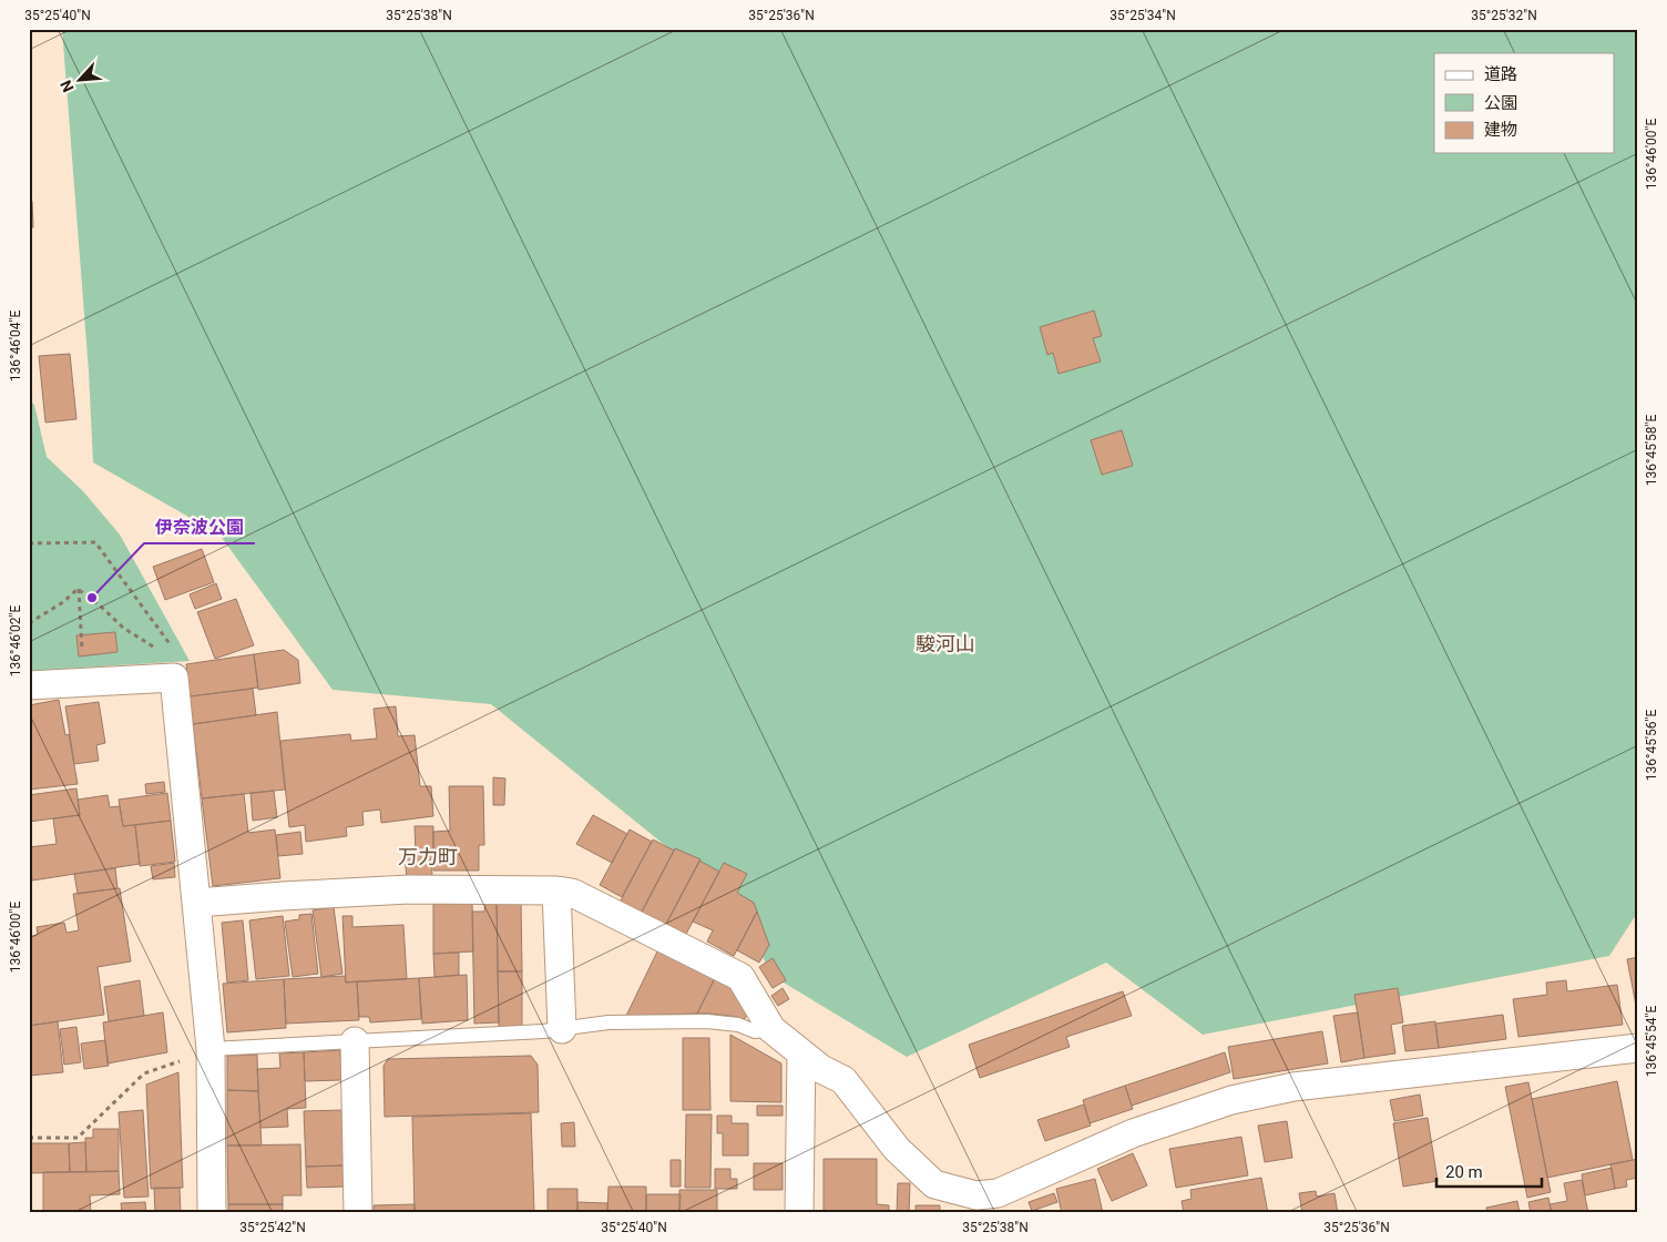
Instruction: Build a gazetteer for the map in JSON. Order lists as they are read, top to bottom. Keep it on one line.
{"districts":["駿河山","万力町"],"places":["伊奈波公園"],"legend":["道路","公園","建物"],"scale_bar":"20 m","north":"bottom left","coordinates":["35°25'40\"N","35°25'38\"N","35°25'36\"N","35°25'34\"N","35°25'32\"N","136°46'00\"E","136°46'04\"E","136°45'58\"E","136°46'02\"E","136°45'56\"E","136°45'54\"E","35°25'42\"N"]}
